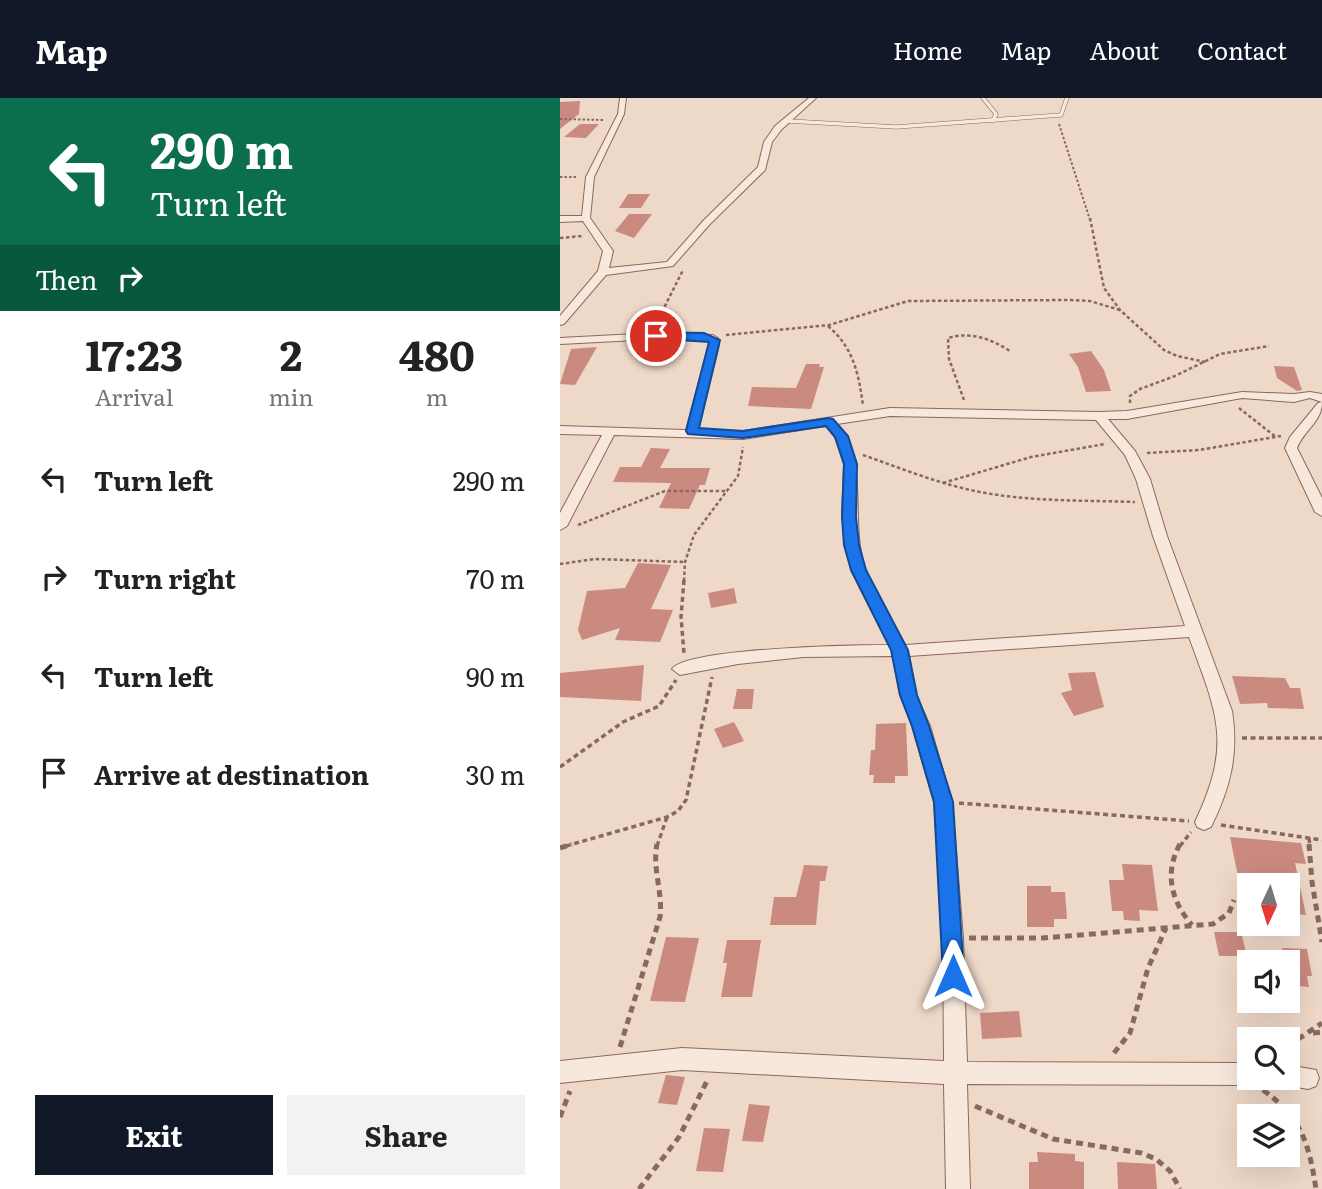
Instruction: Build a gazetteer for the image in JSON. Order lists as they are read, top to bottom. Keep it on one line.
{"north":"bottom","page":{"header":"Map","nav":["Home","Map","About","Contact"],"turn":["290 m","Turn left"],"then":"Then","eta":["17:23","Arrival","2","min","480","m"],"list":[{"name":"Turn left","value":"290 m"},{"name":"Turn right","value":"70 m"},{"name":"Turn left","value":"90 m"},{"name":"Arrive at destination","value":"30 m"}],"buttons":["Exit","Share"]}}
